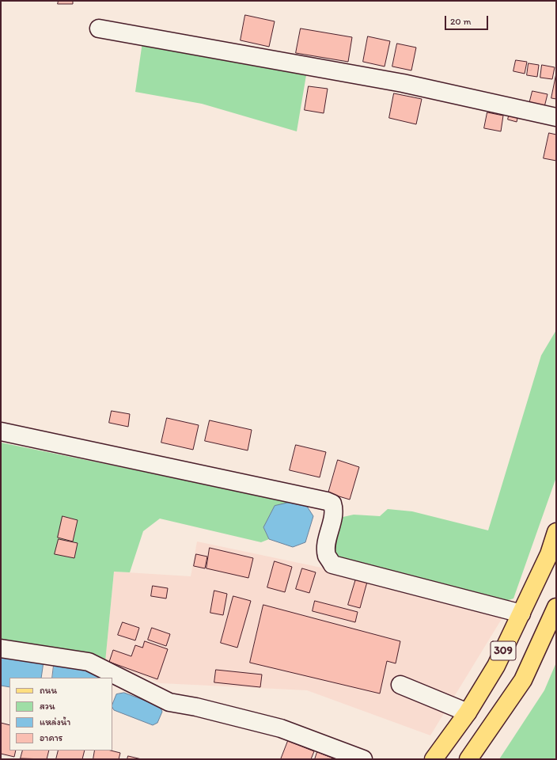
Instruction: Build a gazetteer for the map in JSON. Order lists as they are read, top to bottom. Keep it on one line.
{"streets":{"main road":["309"]},"legend":["ถนน","สวน","แหล่งน้ำ","อาคาร"],"scale_bar":"20 m"}
